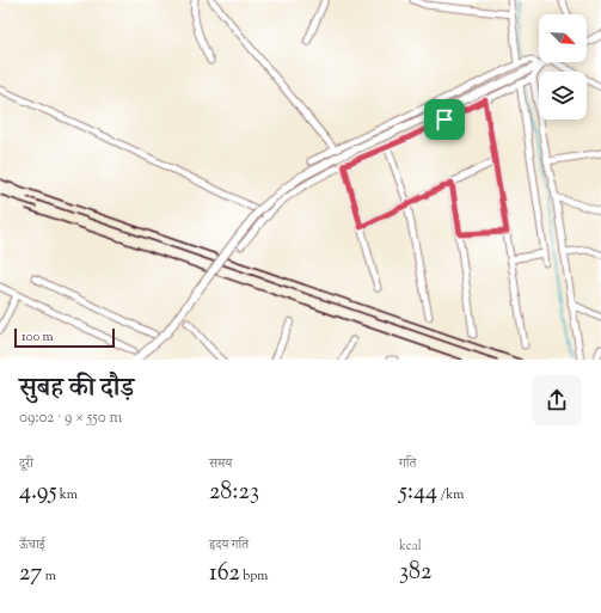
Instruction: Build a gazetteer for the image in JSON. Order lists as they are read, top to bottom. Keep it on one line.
{"scale_bar":"100 m","north":"bottom right","page":{"scale":"100 m","heading":["सुबह की दौड़","09:02 · 9 × 550 m"],"stats":[["दूरी","4.95 km"],["समय","28:23"],["गति","5:44 /km"],["ऊँचाई","27 m"],["हृदय गति","162 bpm"],["kcal","382"]]}}
